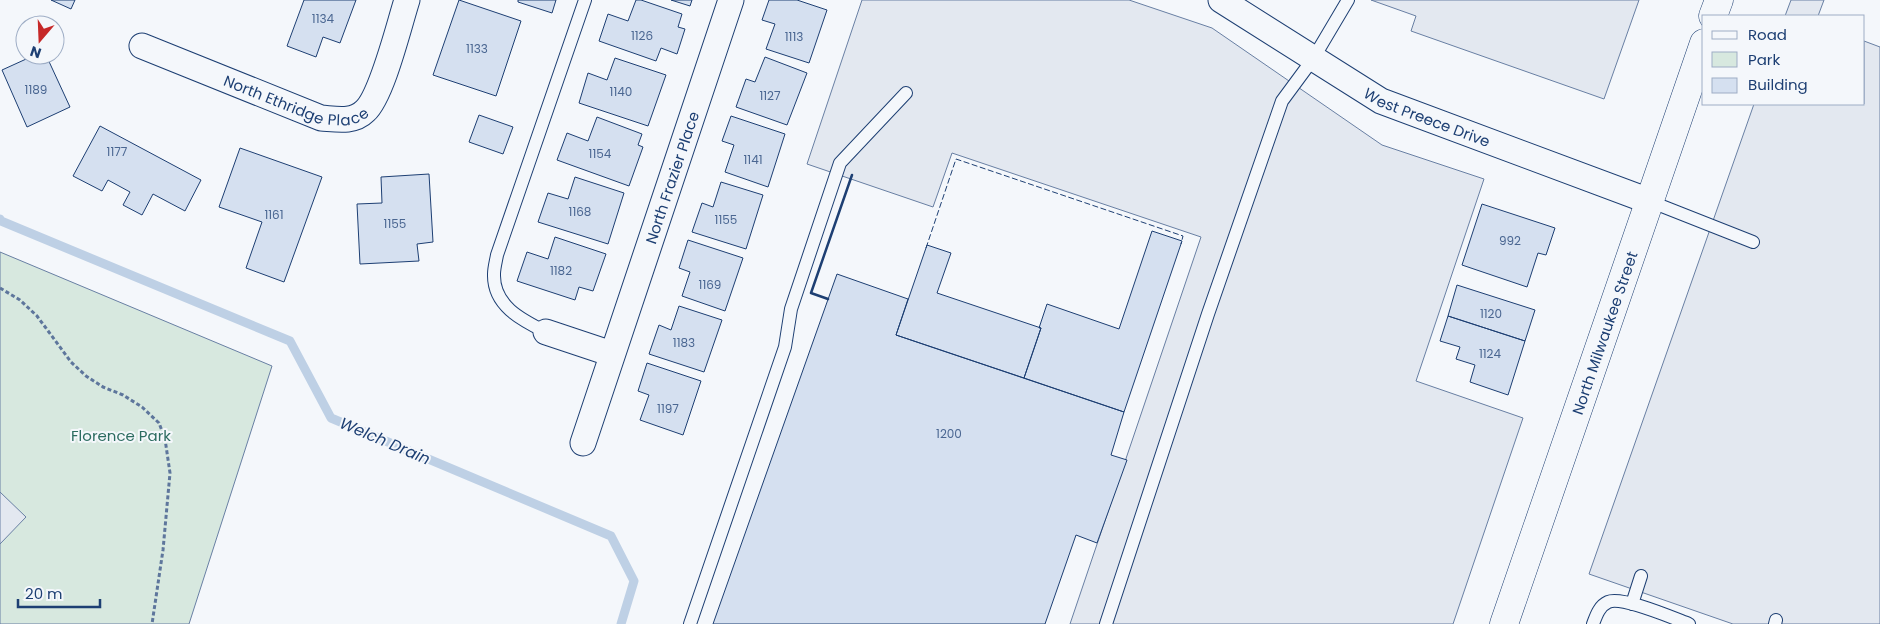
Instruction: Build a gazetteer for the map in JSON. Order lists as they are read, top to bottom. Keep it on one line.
{"streets":{"main road":["North Milwaukee Street"],"street":["North Ethridge Place","West Preece Drive","North Frazier Place"]},"crossings":[["West Preece Drive","North Milwaukee Street"]],"water":["Welch Drain"],"parks":["Florence Park"],"house_numbers":["1134","1126","1113","1133","1189","1140","1127","1177","1154","1141","1168","1161","1155","1155","992","1182","1169","1120","1183","1124","1197","1200"],"legend":["Road","Park","Building"],"scale_bar":"20 m","north":"bottom"}
